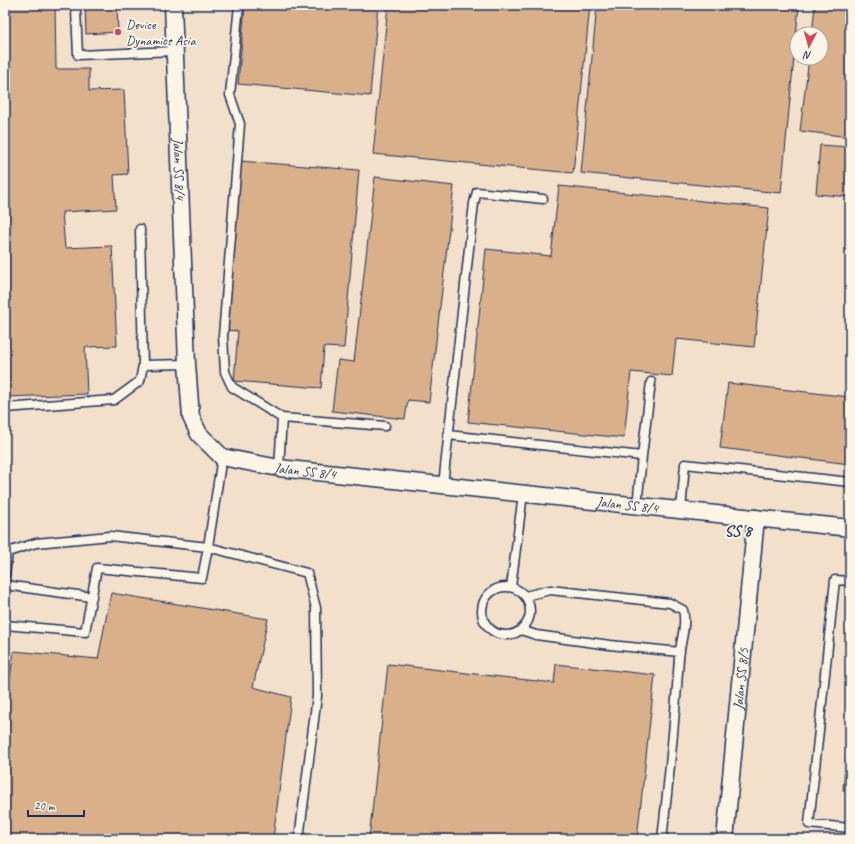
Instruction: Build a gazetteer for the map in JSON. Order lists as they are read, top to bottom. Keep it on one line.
{"streets":{"street":["Jalan SS 8/4","Jalan SS 8/5"]},"crossings":[["Jalan SS 8/4","Jalan SS 8/5"]],"districts":["SS 8"],"places":["Device Dynamics Asia"],"scale_bar":"20 m","north":"bottom"}
